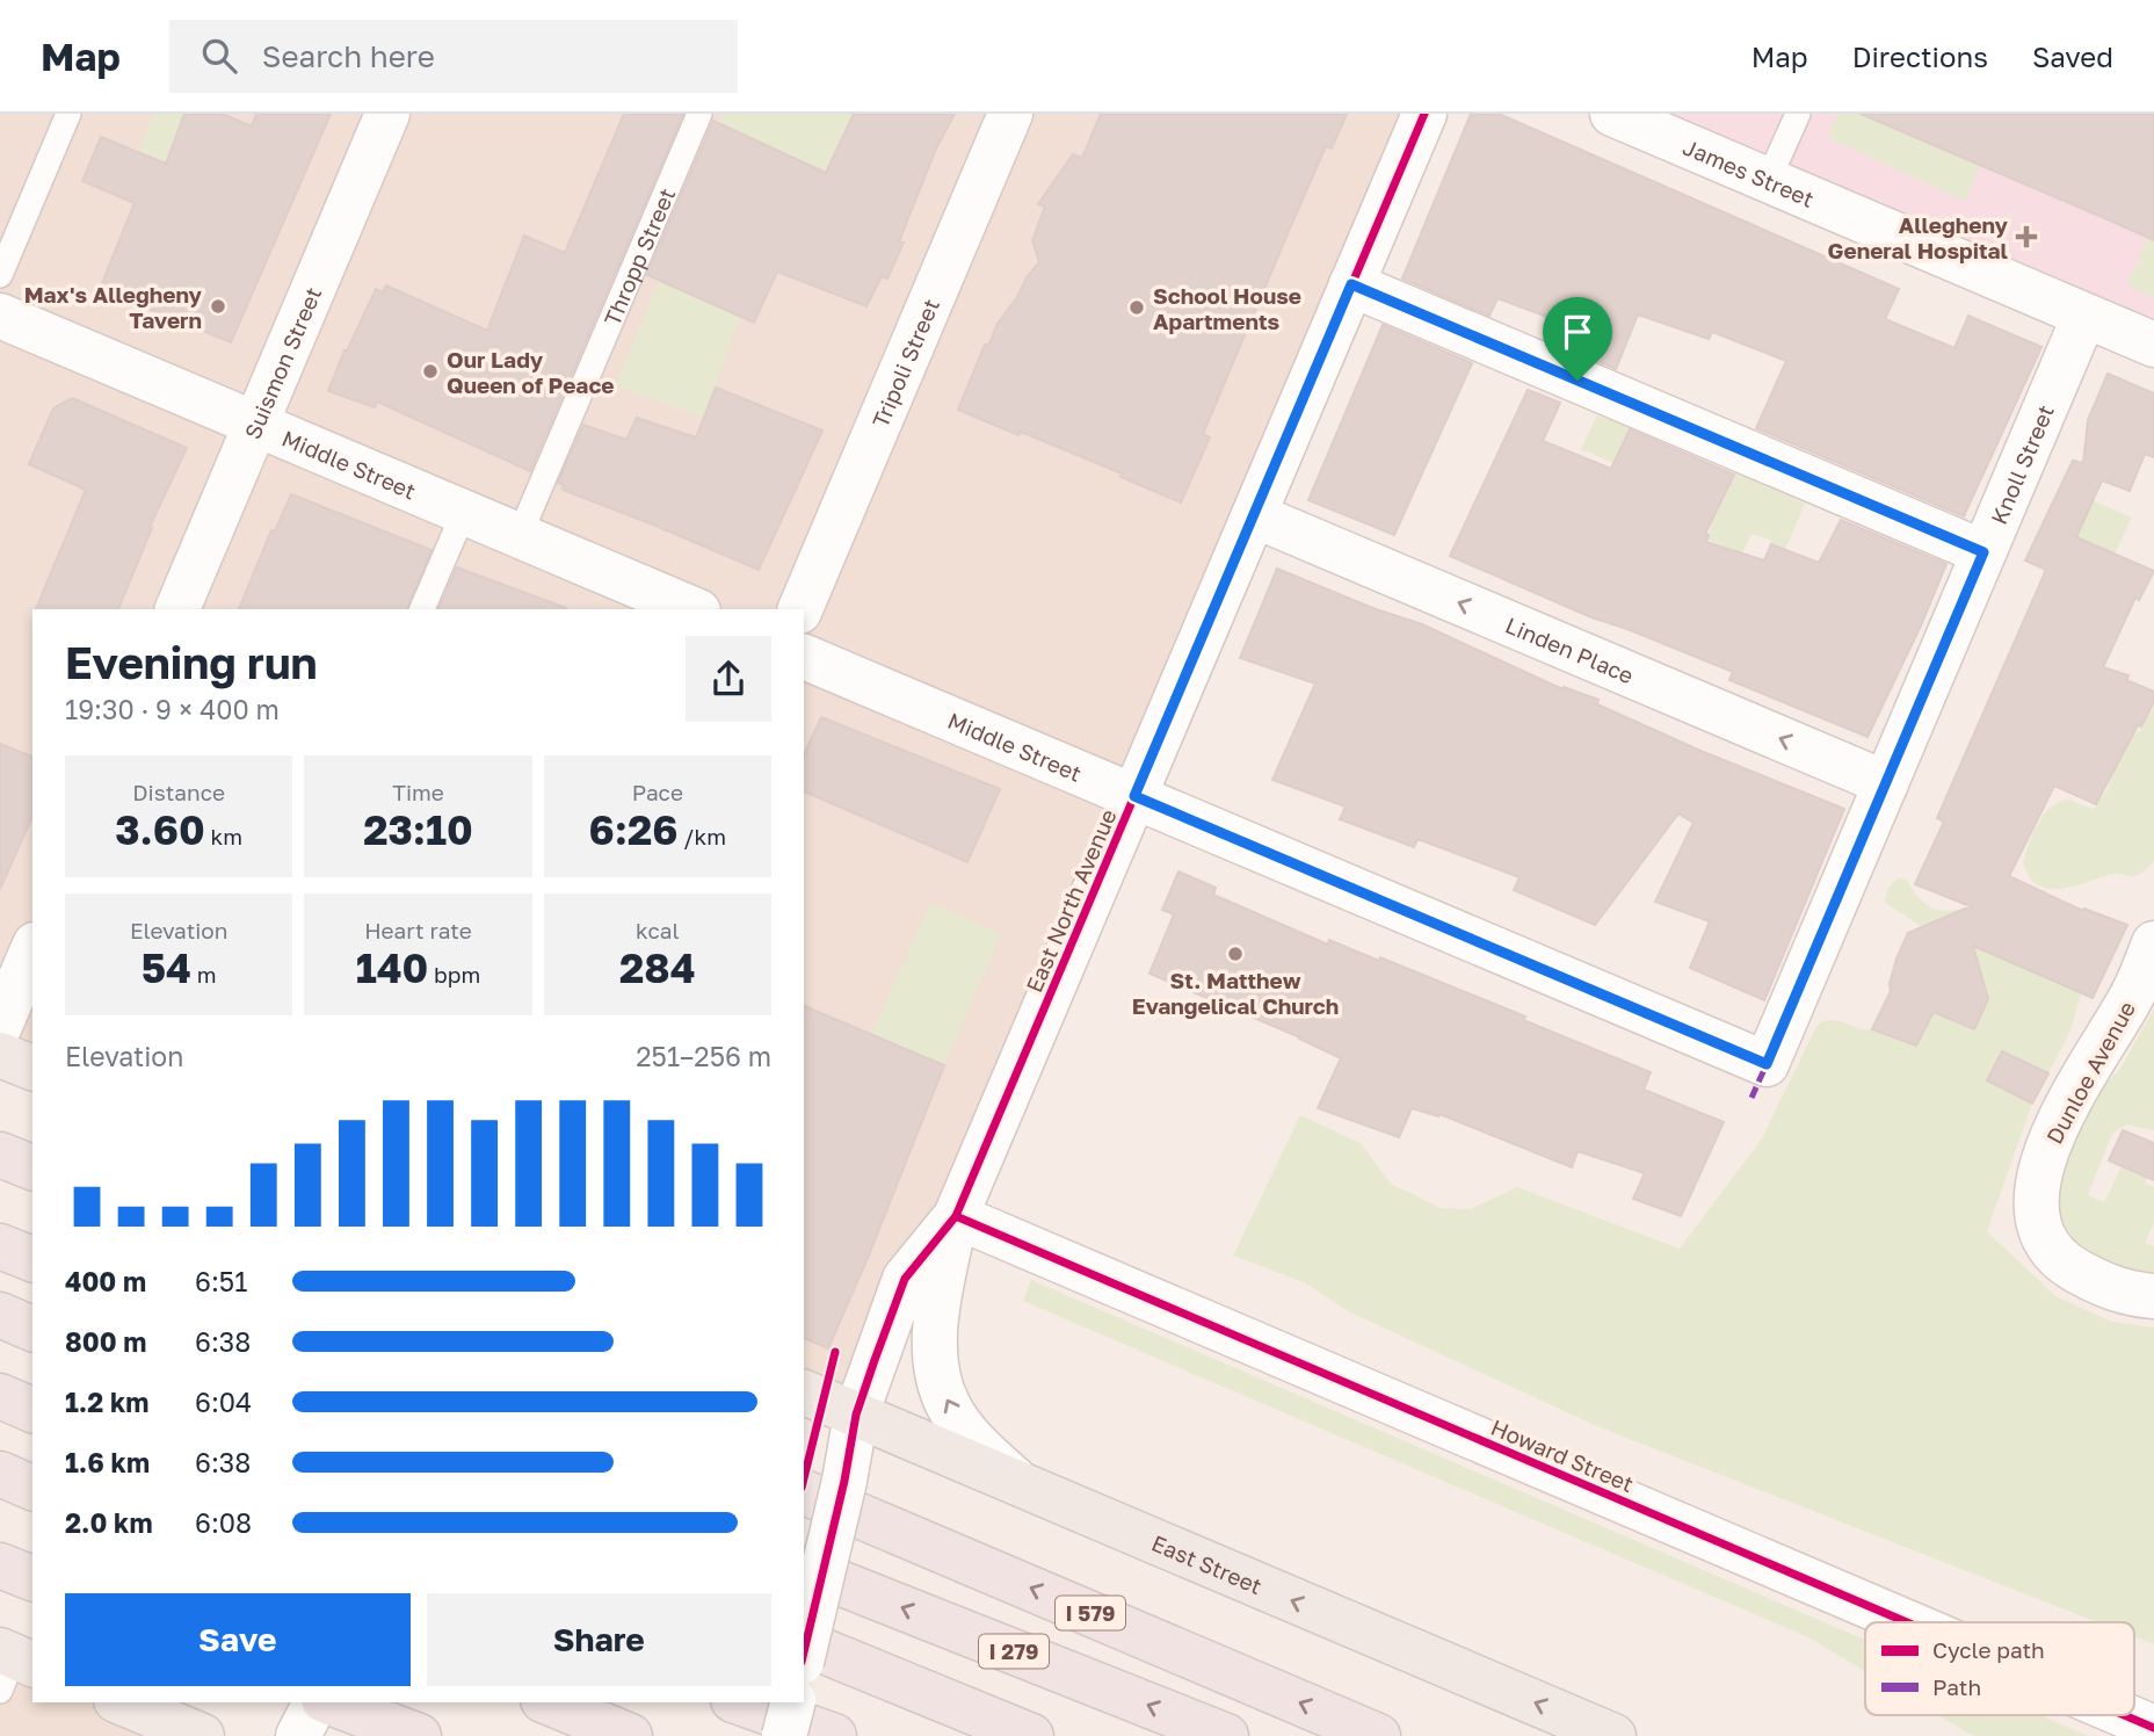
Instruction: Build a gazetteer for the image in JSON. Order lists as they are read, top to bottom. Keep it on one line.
{"streets":{"highway":["I 579","I 279"],"main road":["East Street"],"street":["James Street","Suismon Street","Tripoli Street","Middle Street","Knoll Street","Linden Place","East North Avenue","Dunloe Avenue","Howard Street"],"lane":["Thropp Street"]},"crossings":[["James Street","Knoll Street"],["Thropp Street","Middle Street"],["Suismon Street","Middle Street"],["Middle Street","Knoll Street"],["Middle Street","East North Avenue"],["Knoll Street","Linden Place"],["Linden Place","East North Avenue"],["East North Avenue","Howard Street"],["East North Avenue","East Street"]],"one_way":["East Street"],"places":{"health":["Allegheny General Hospital"],"other":["Max's Allegheny Tavern","School House Apartments","Our Lady Queen of Peace","St. Matthew Evangelical Church"]},"legend":["Cycle path","Path"],"page":{"header":"Map","search":"Search here","nav":["Map","Directions","Saved"],"heading":["Evening run","19:30 · 9 × 400 m"],"stats":[["Distance","3.60 km"],["Time","23:10"],["Pace","6:26 /km"],["Elevation","54 m"],["Heart rate","140 bpm"],["kcal","284"]],"chart":["Elevation","251–256 m"],"list":[{"name":"400 m","note":"6:51"},{"name":"800 m","note":"6:38"},{"name":"1.2 km","note":"6:04"},{"name":"1.6 km","note":"6:38"},{"name":"2.0 km","note":"6:08"}],"buttons":["Save","Share"]}}
